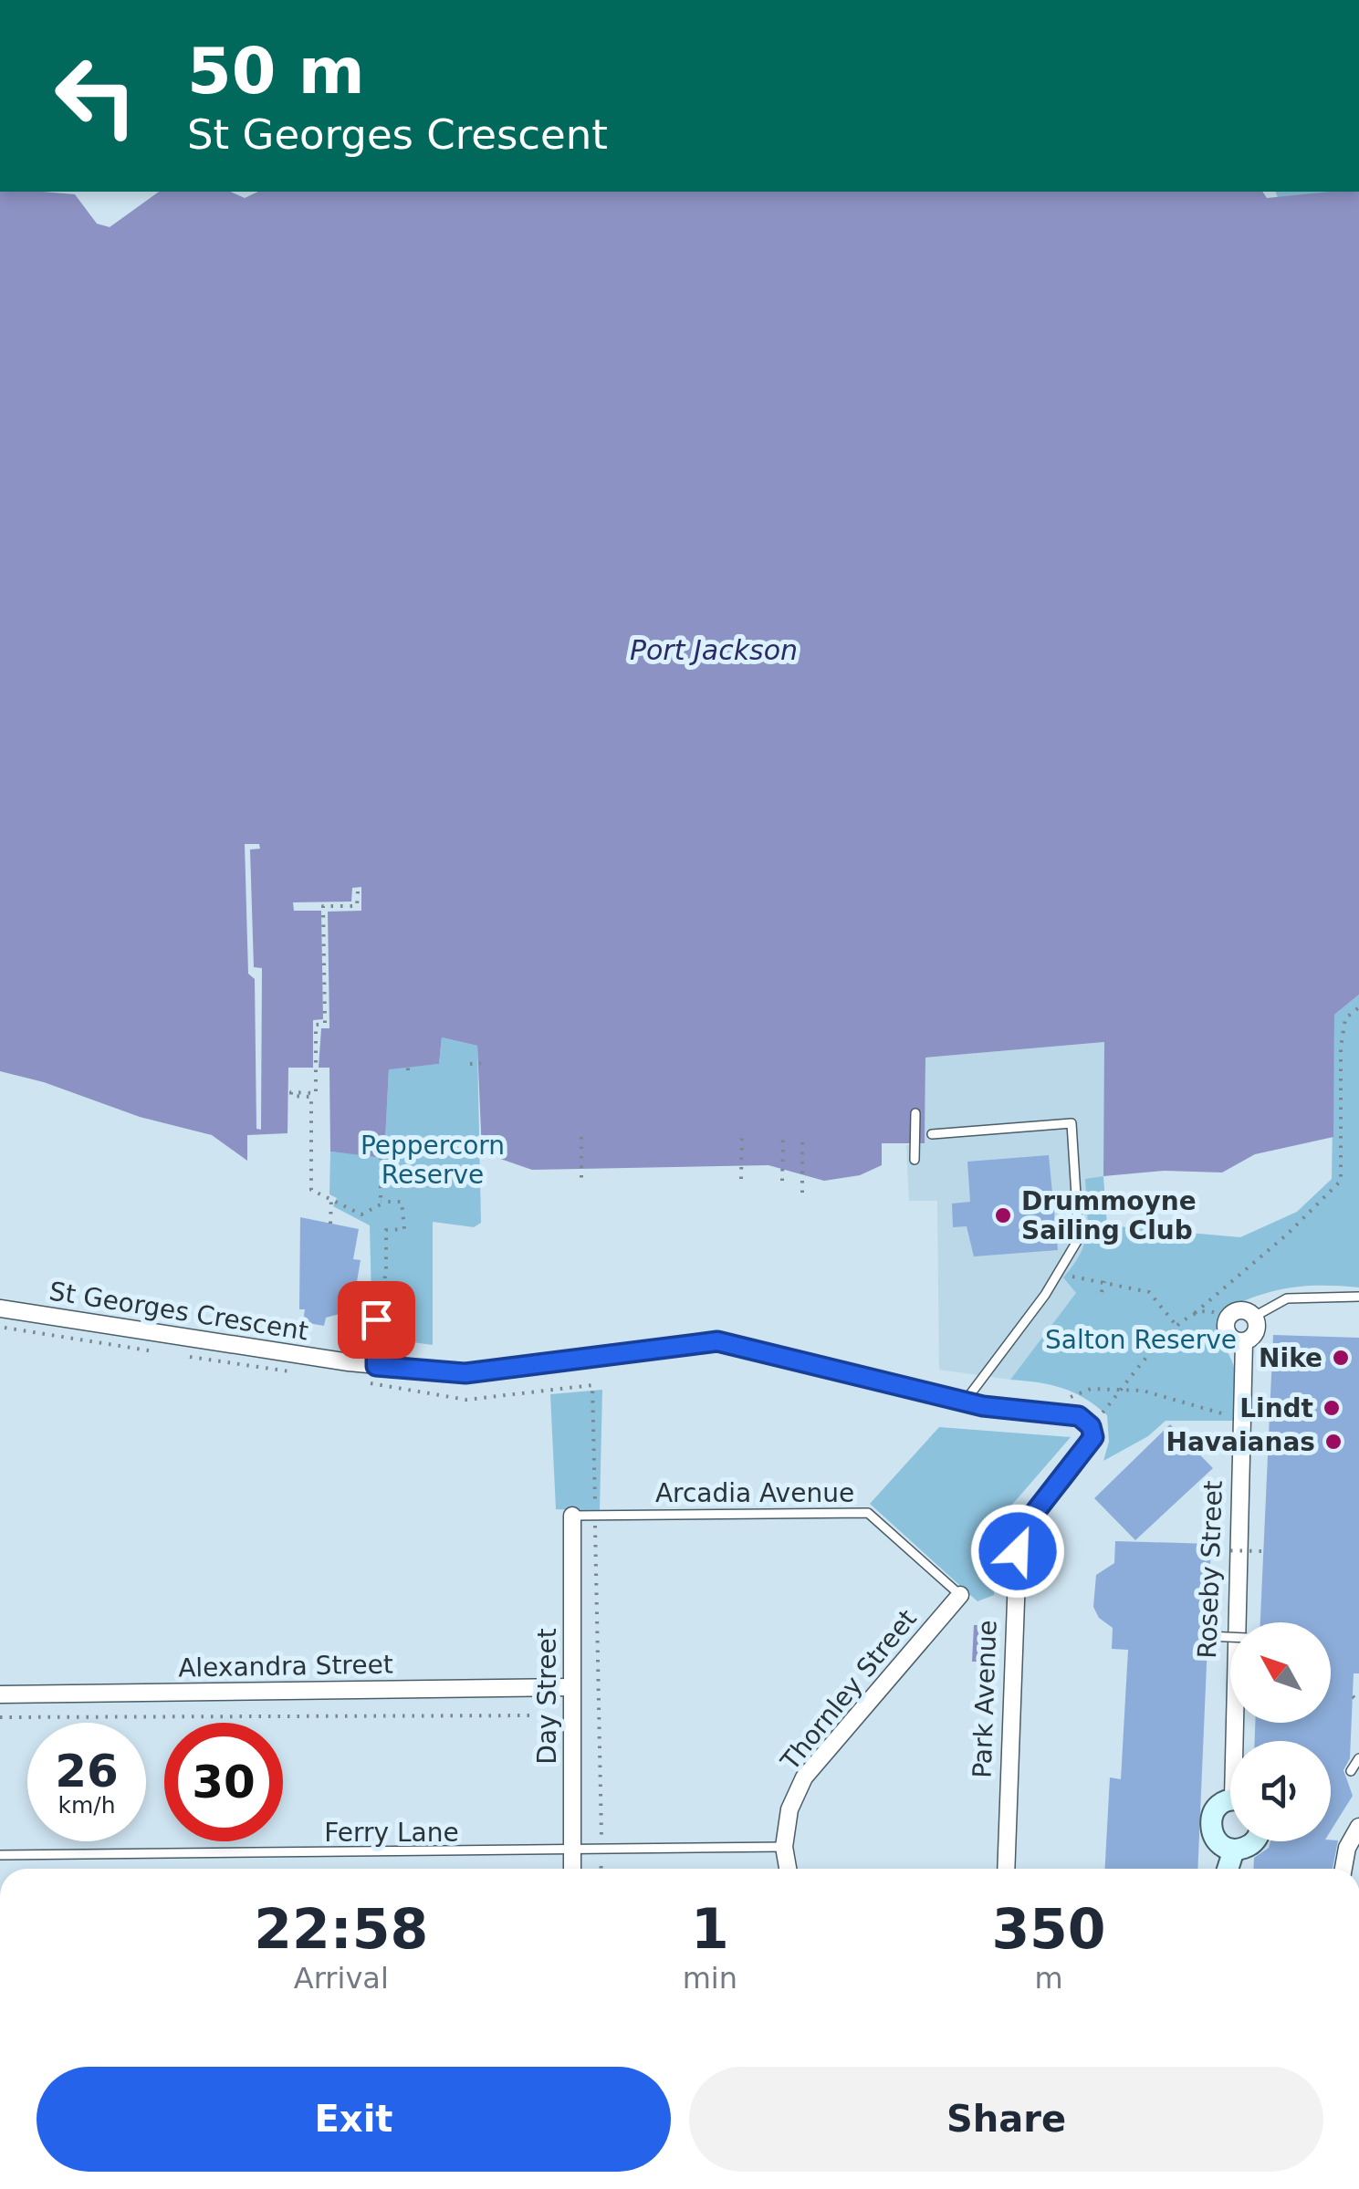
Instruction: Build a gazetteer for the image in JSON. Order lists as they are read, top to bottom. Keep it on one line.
{"streets":{"street":["St Georges Crescent","Roseby Street","Alexandra Street","Thornley Street","Day Street","Park Avenue"],"lane":["Arcadia Avenue","Ferry Lane"]},"crossings":[["St Georges Crescent","Park Avenue"],["Arcadia Avenue","Thornley Street"],["Arcadia Avenue","Day Street"],["Alexandra Street","Day Street"],["Thornley Street","Ferry Lane"],["Day Street","Ferry Lane"]],"water":["Port Jackson"],"parks":["Peppercorn Reserve","Salton Reserve"],"places":["Drummoyne Sailing Club","Nike","Lindt","Havaianas"],"north":"top left","page":{"turn":["50 m","St Georges Crescent"],"speed":"26 km/h","limit":"30","eta":["22:58","Arrival","1","min","350","m"],"buttons":["Exit","Share"]}}
